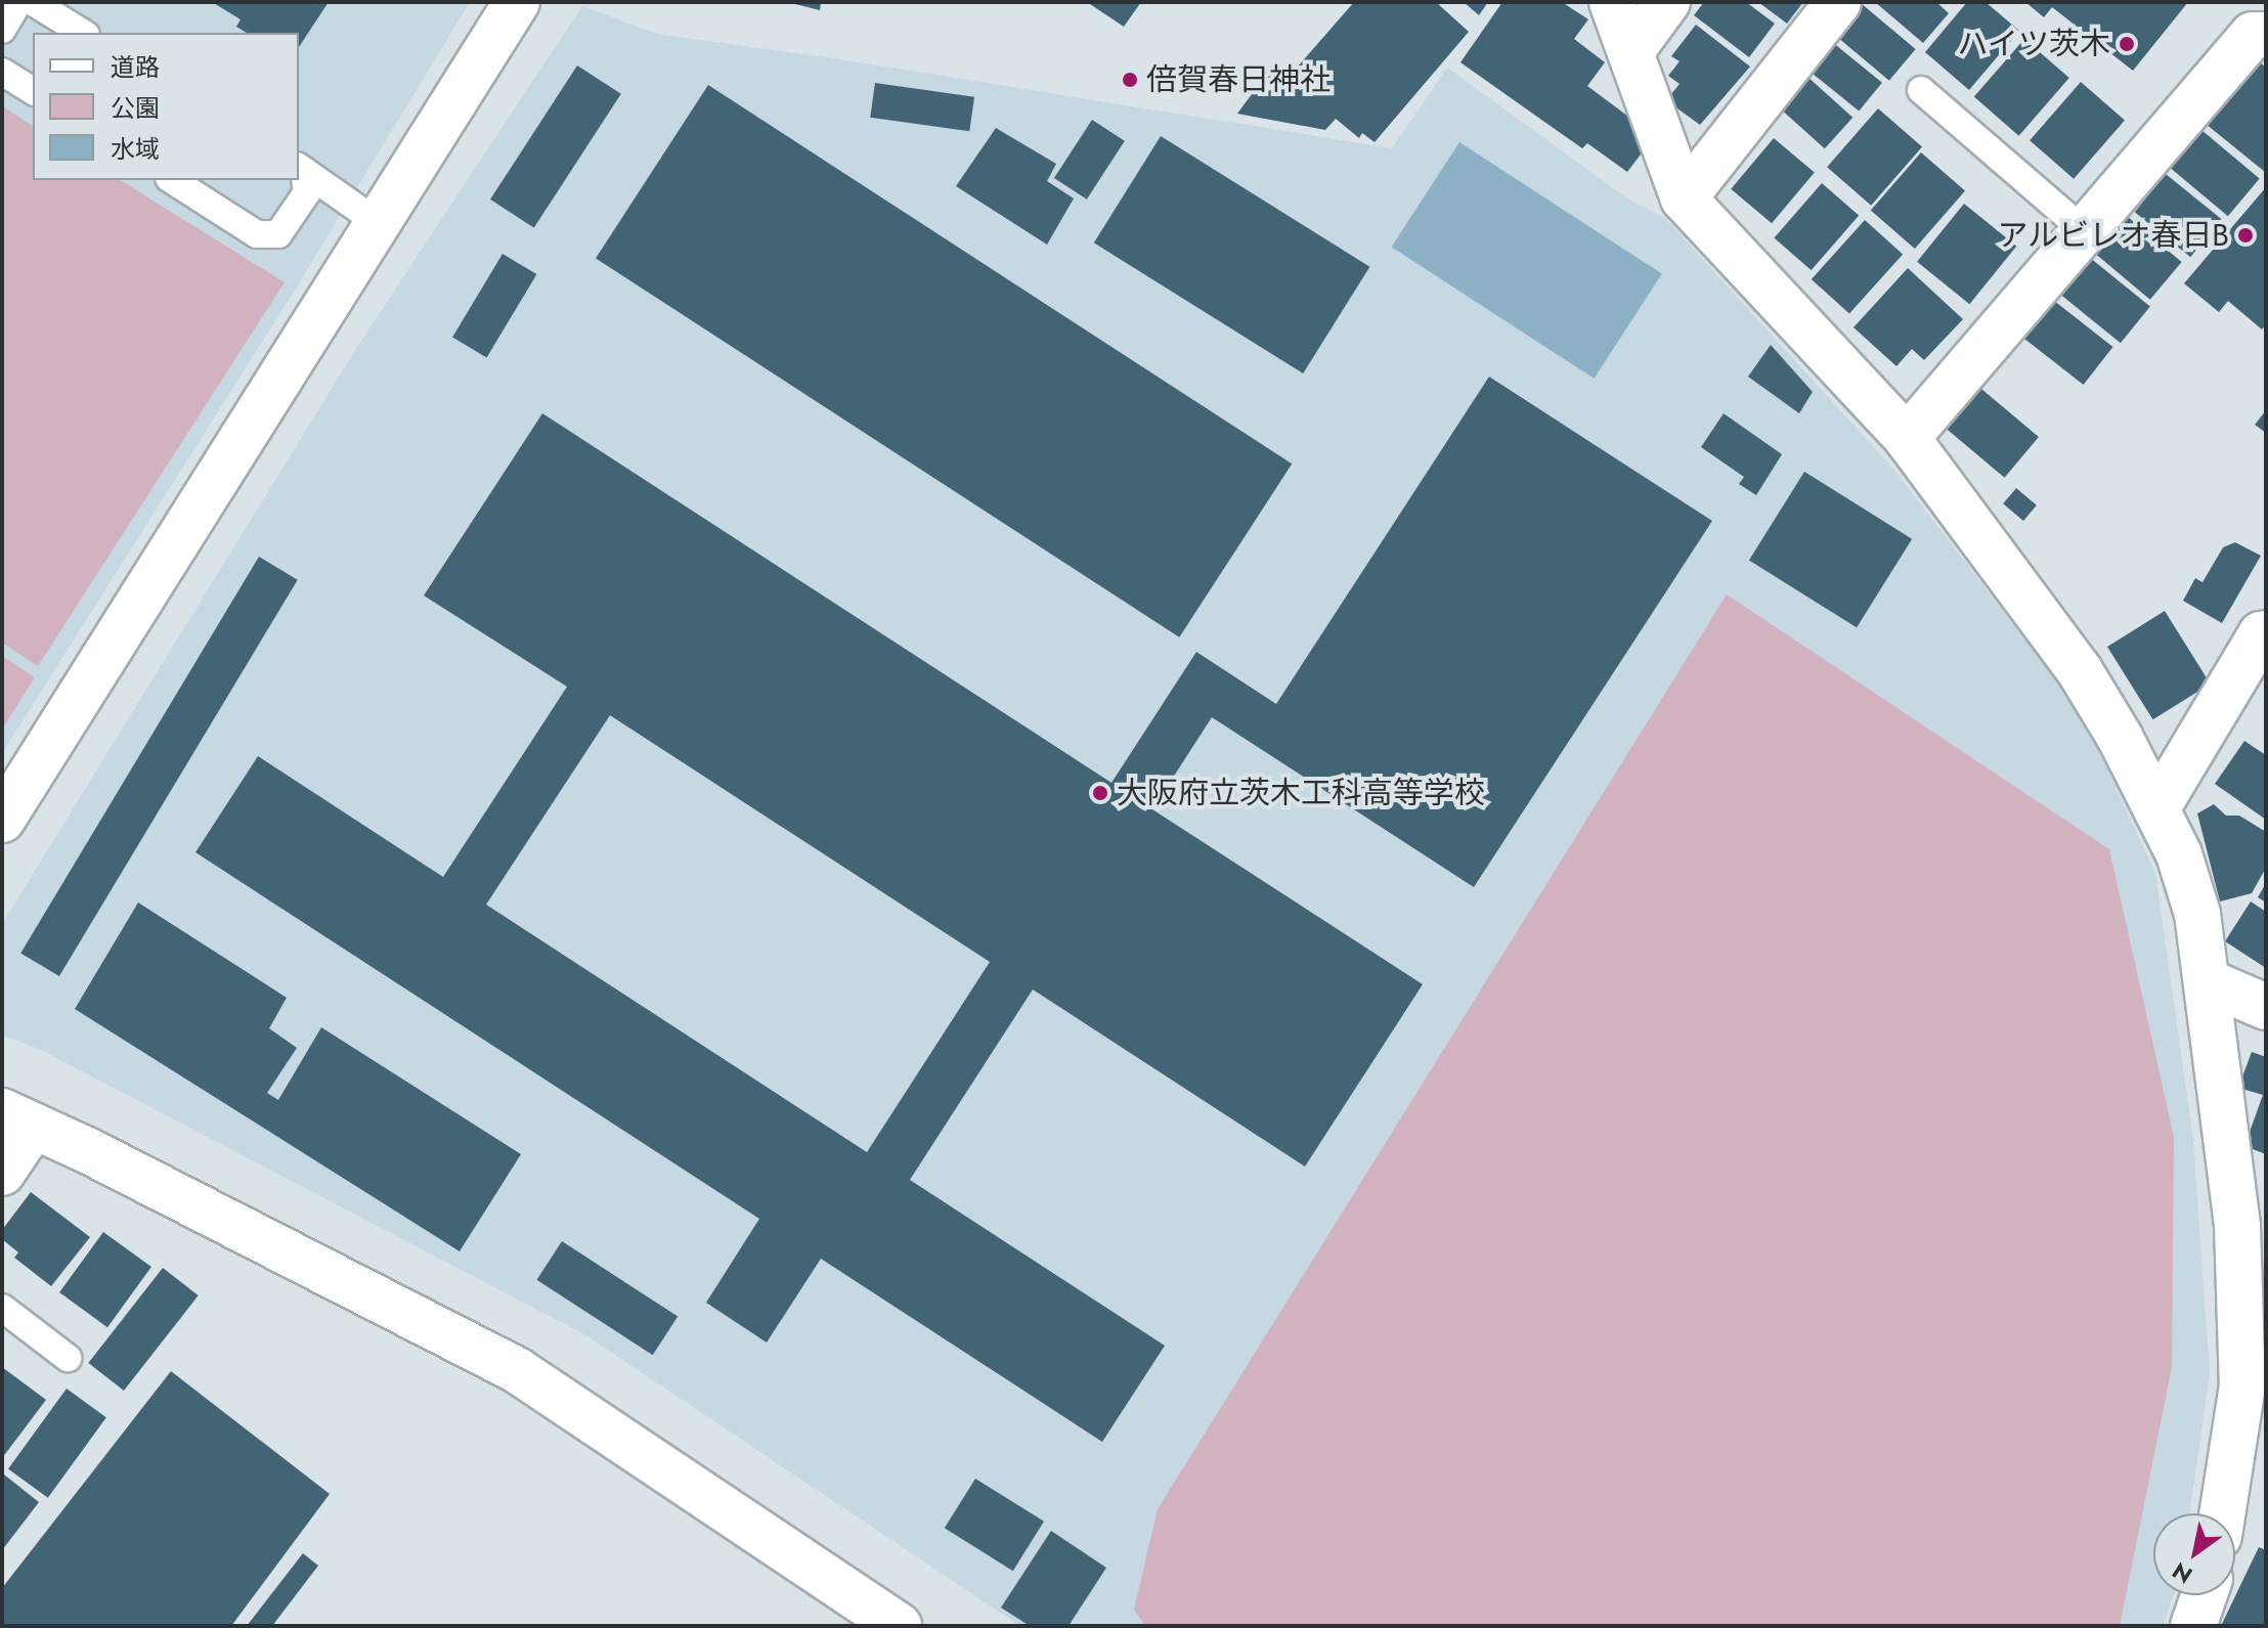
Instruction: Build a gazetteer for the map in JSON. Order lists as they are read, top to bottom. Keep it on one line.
{"places":["ハイツ茨木","倍賀春日神社","アルビレオ春日B","大阪府立茨木工科高等学校"],"legend":["道路","公園","水域"],"north":"bottom left"}
